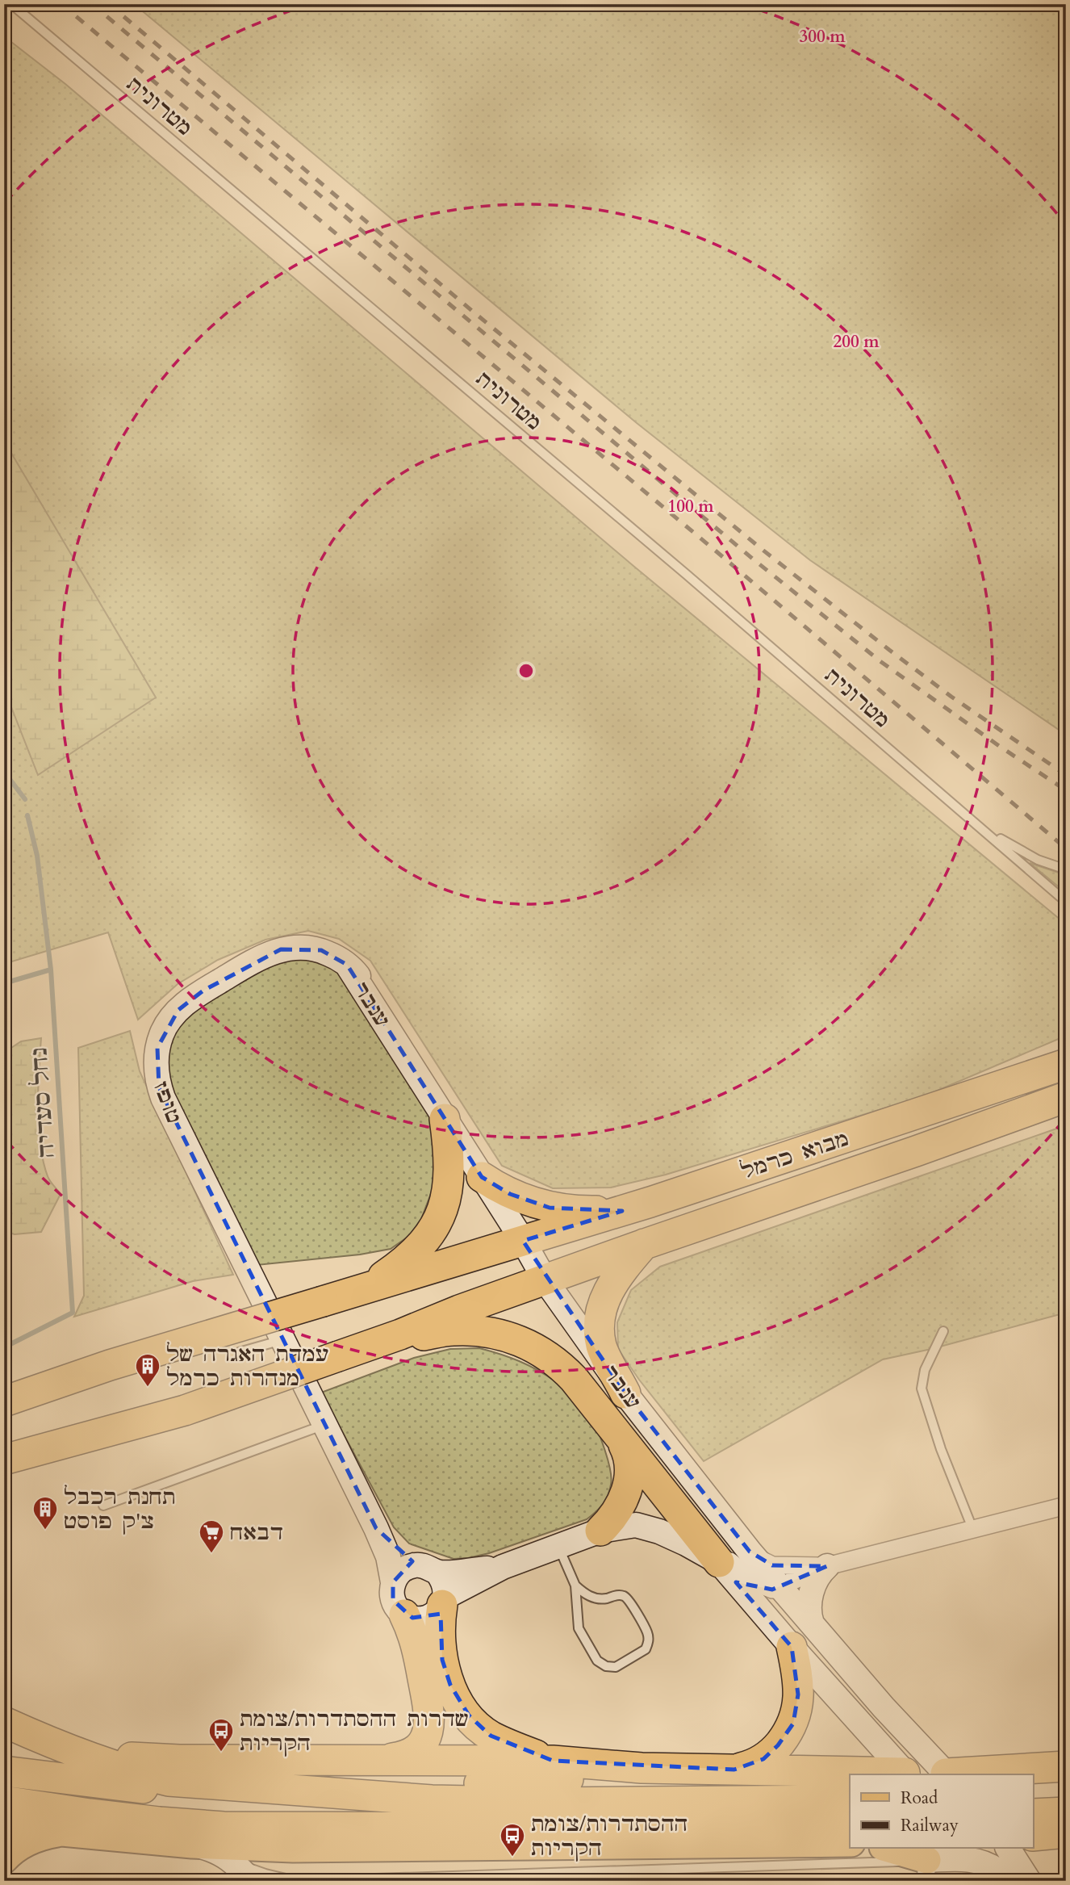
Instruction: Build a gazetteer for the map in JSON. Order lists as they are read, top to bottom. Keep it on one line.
{"streets":{"highway":["מבוא כרמל"],"street":["ענבר","טופז"],"lane":["מטרונית"]},"crossings":[["ענבר","טופז"],["ענבר","מבוא כרמל"]],"water":["נחל סעדיה"],"places":{"building":["עמדת האגרה של מנהרות כרמל","תחנת רכבל צ'ק פוסט"],"supermarket":["דבאח"],"bus stop":["שדרות ההסתדרות/צומת הקריות","ההסתדרות/צומת הקריות"]},"legend":["Road","Railway"],"rings":["300 m","200 m","100 m"]}
